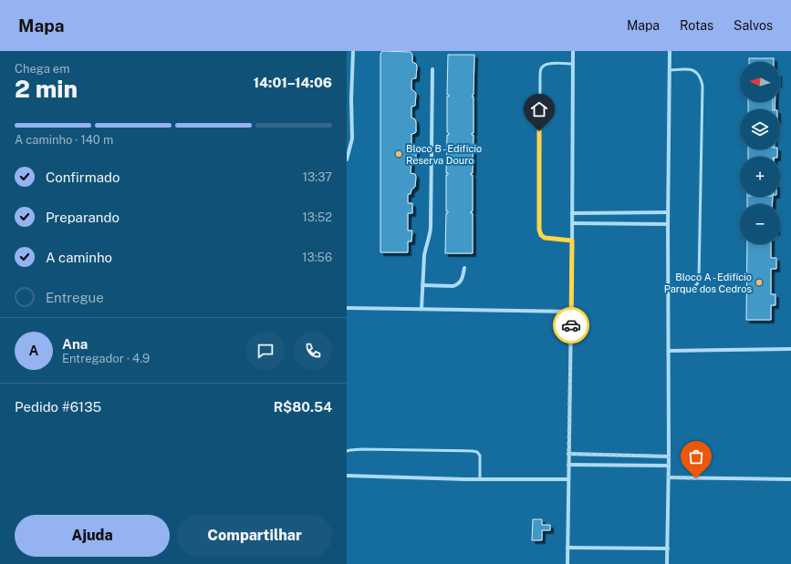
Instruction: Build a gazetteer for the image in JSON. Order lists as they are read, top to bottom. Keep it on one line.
{"places":["Bloco B - Edifício Reserva Douro","Bloco A - Edifício Parque dos Cedros"],"north":"left","page":{"header":"Mapa","nav":["Mapa","Rotas","Salvos"],"heading":["2 min","Chega em","14:01–14:06"],"panel":["Ana","Entregador · 4.9","Pedido #6135","R$80.54"],"map_buttons":["+","−"],"bar":"A caminho · 140 m","list":[["Confirmado","13:37"],["Preparando","13:52"],["A caminho","13:56"],"Entregue"],"round":"A","buttons":["Ajuda","Compartilhar"]}}
